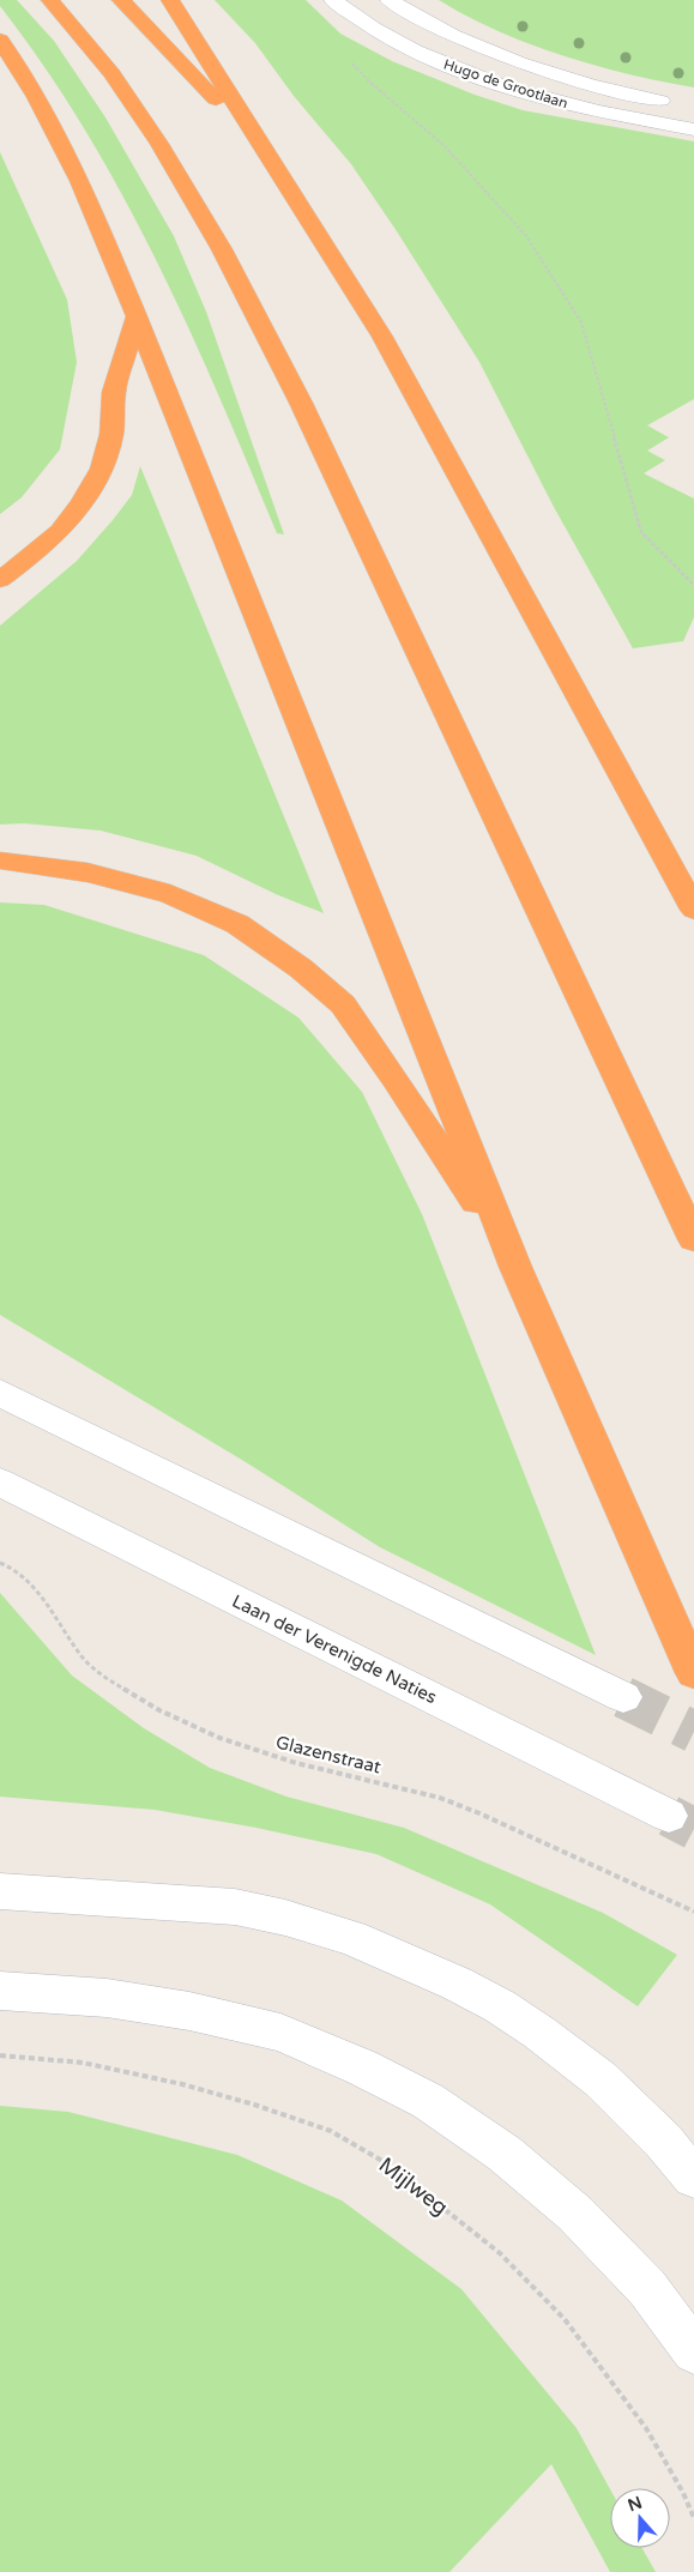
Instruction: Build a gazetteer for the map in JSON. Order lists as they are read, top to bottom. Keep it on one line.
{"streets":{"main road":["Hugo de Grootlaan","Laan der Verenigde Naties"],"path":["Glazenstraat","Mijlweg"]},"north":"top"}
